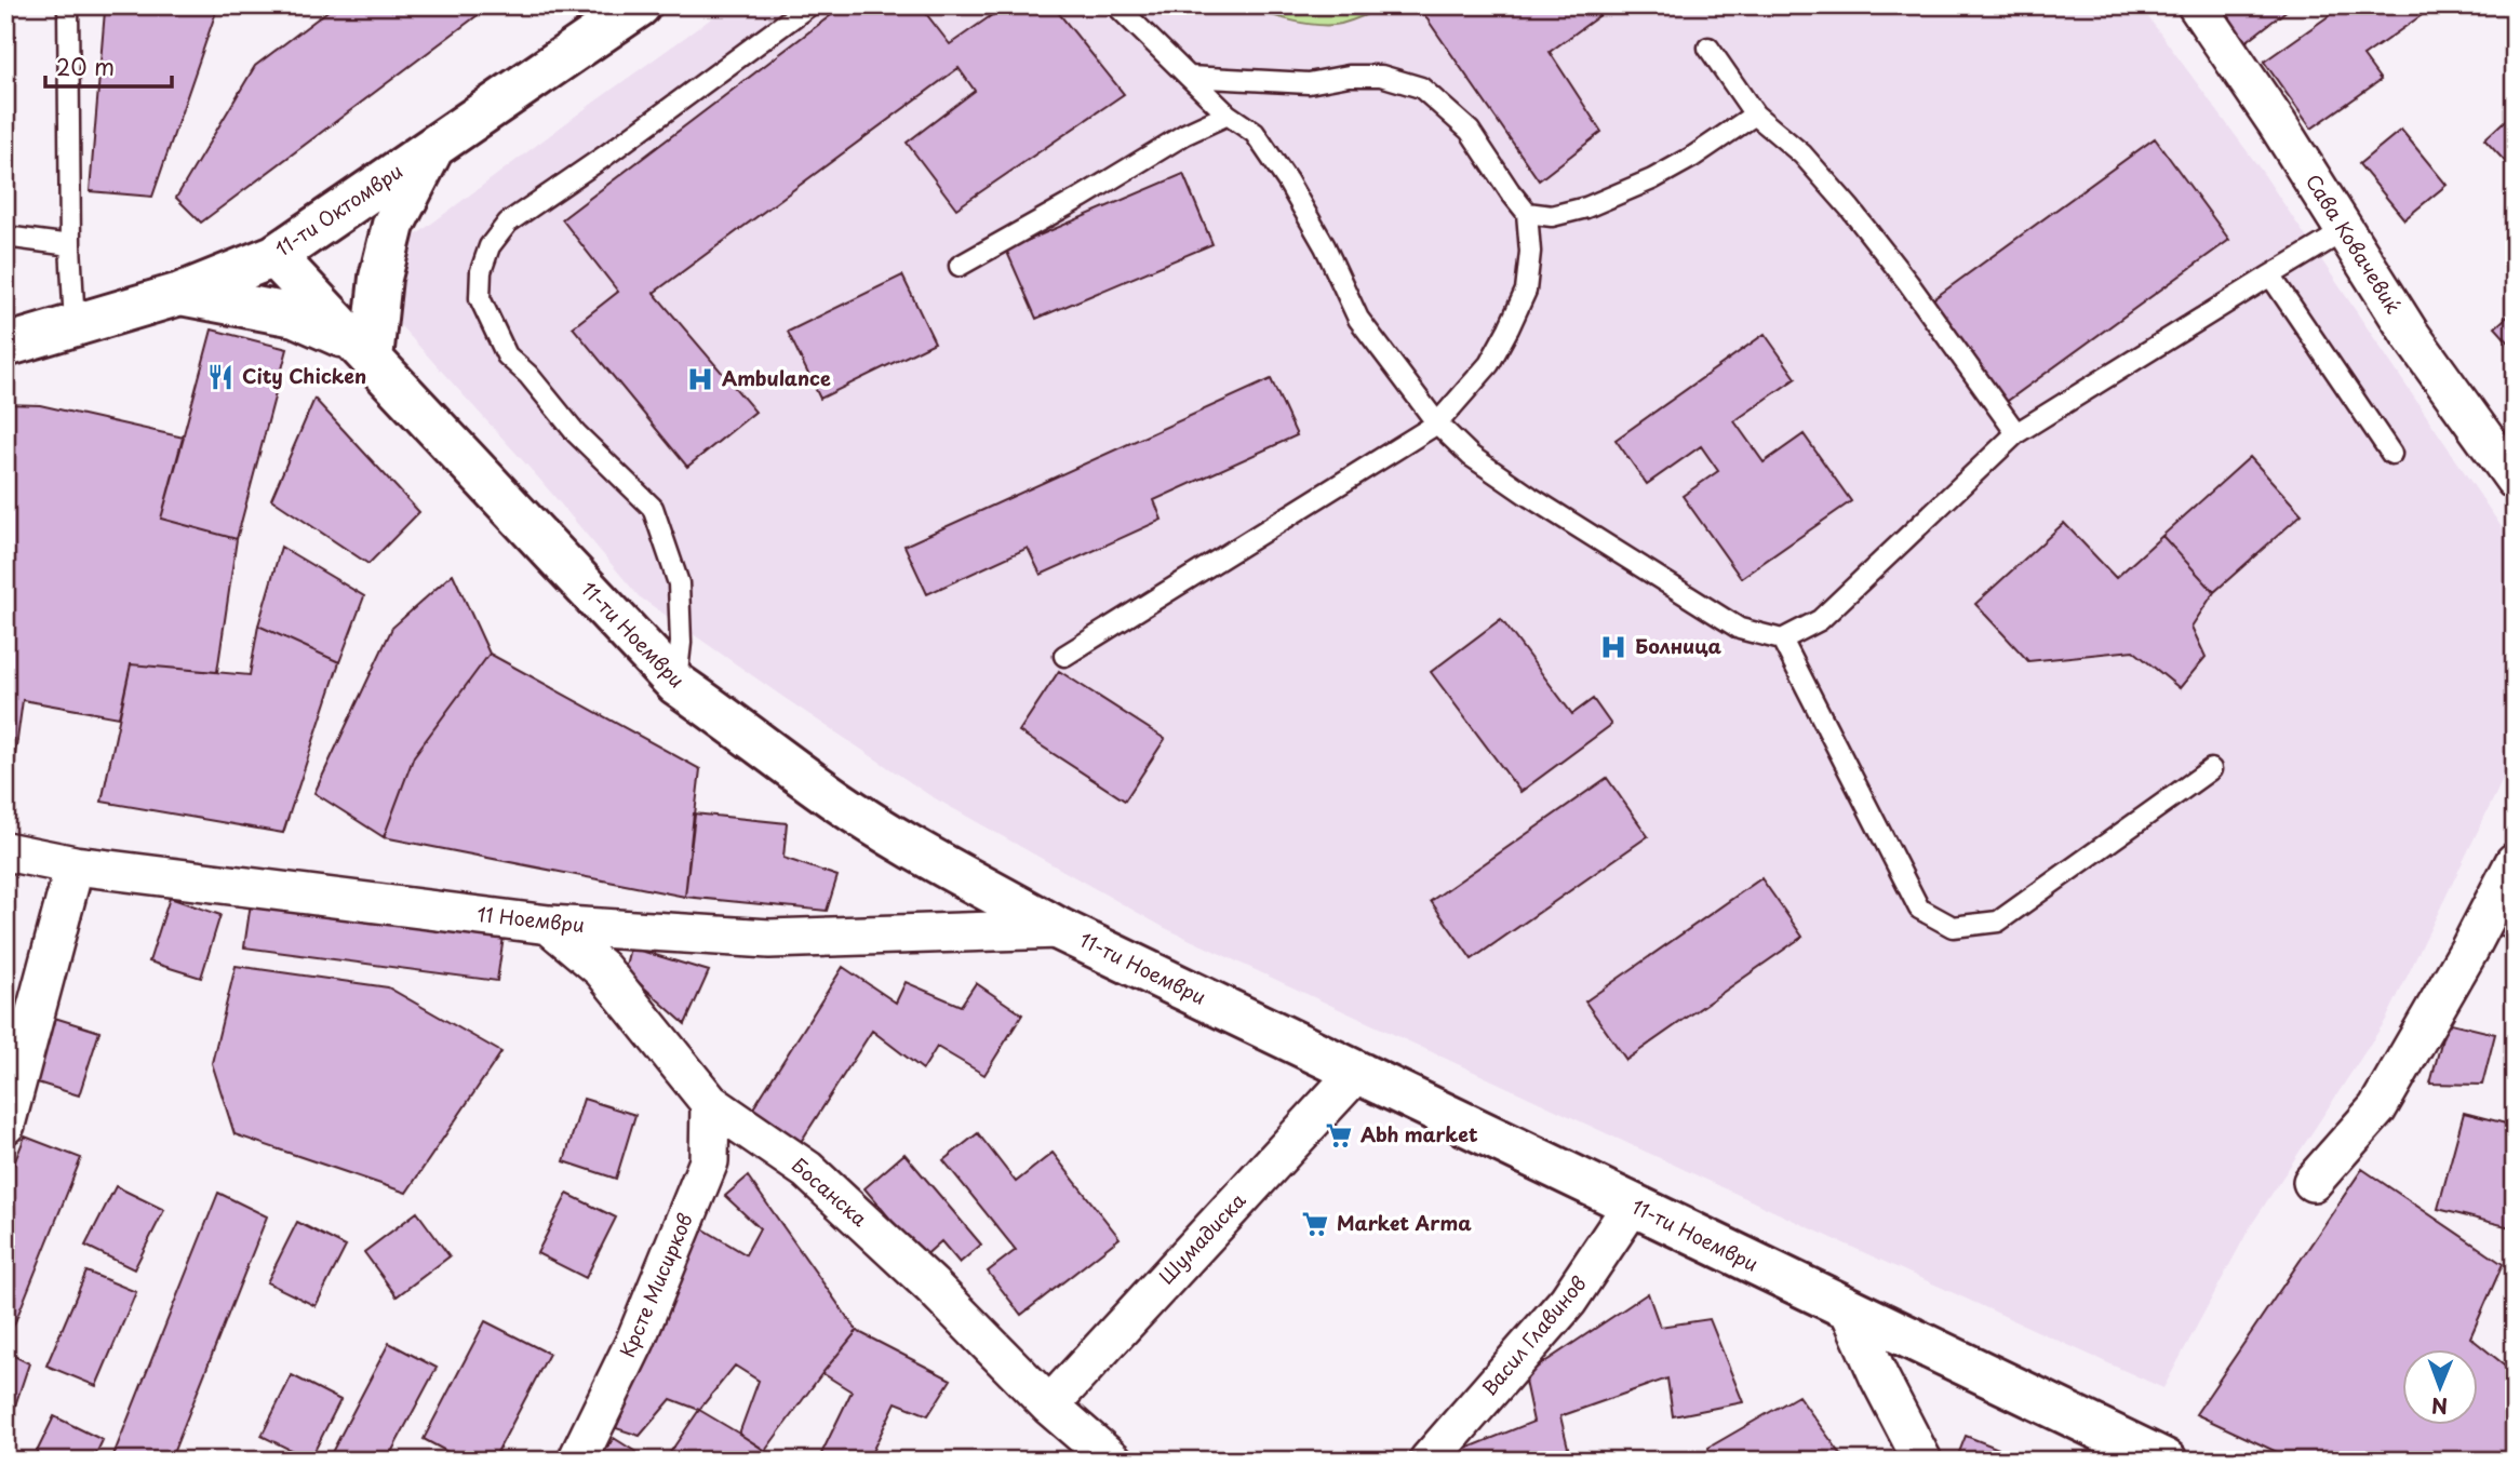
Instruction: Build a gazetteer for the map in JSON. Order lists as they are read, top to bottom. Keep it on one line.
{"streets":{"main road":["11-ти Октомври","11-ти Ноември"],"street":["Сава Ковачевиќ","11 Ноември","Босанска","Шумадиска","Крсте Мисирков","Васил Главинов"]},"crossings":[["11-ти Октомври","11-ти Ноември"],["11-ти Ноември","11 Ноември"],["11-ти Ноември","Шумадиска"],["11-ти Ноември","Васил Главинов"],["11 Ноември","Босанска"],["Босанска","Шумадиска"],["Босанска","Крсте Мисирков"]],"places":{"restaurant":["City Chicken"],"hospital":["Ambulance","Болница"],"supermarket":["Abh market","Market Arma"]},"scale_bar":"20 m","north":"bottom"}
